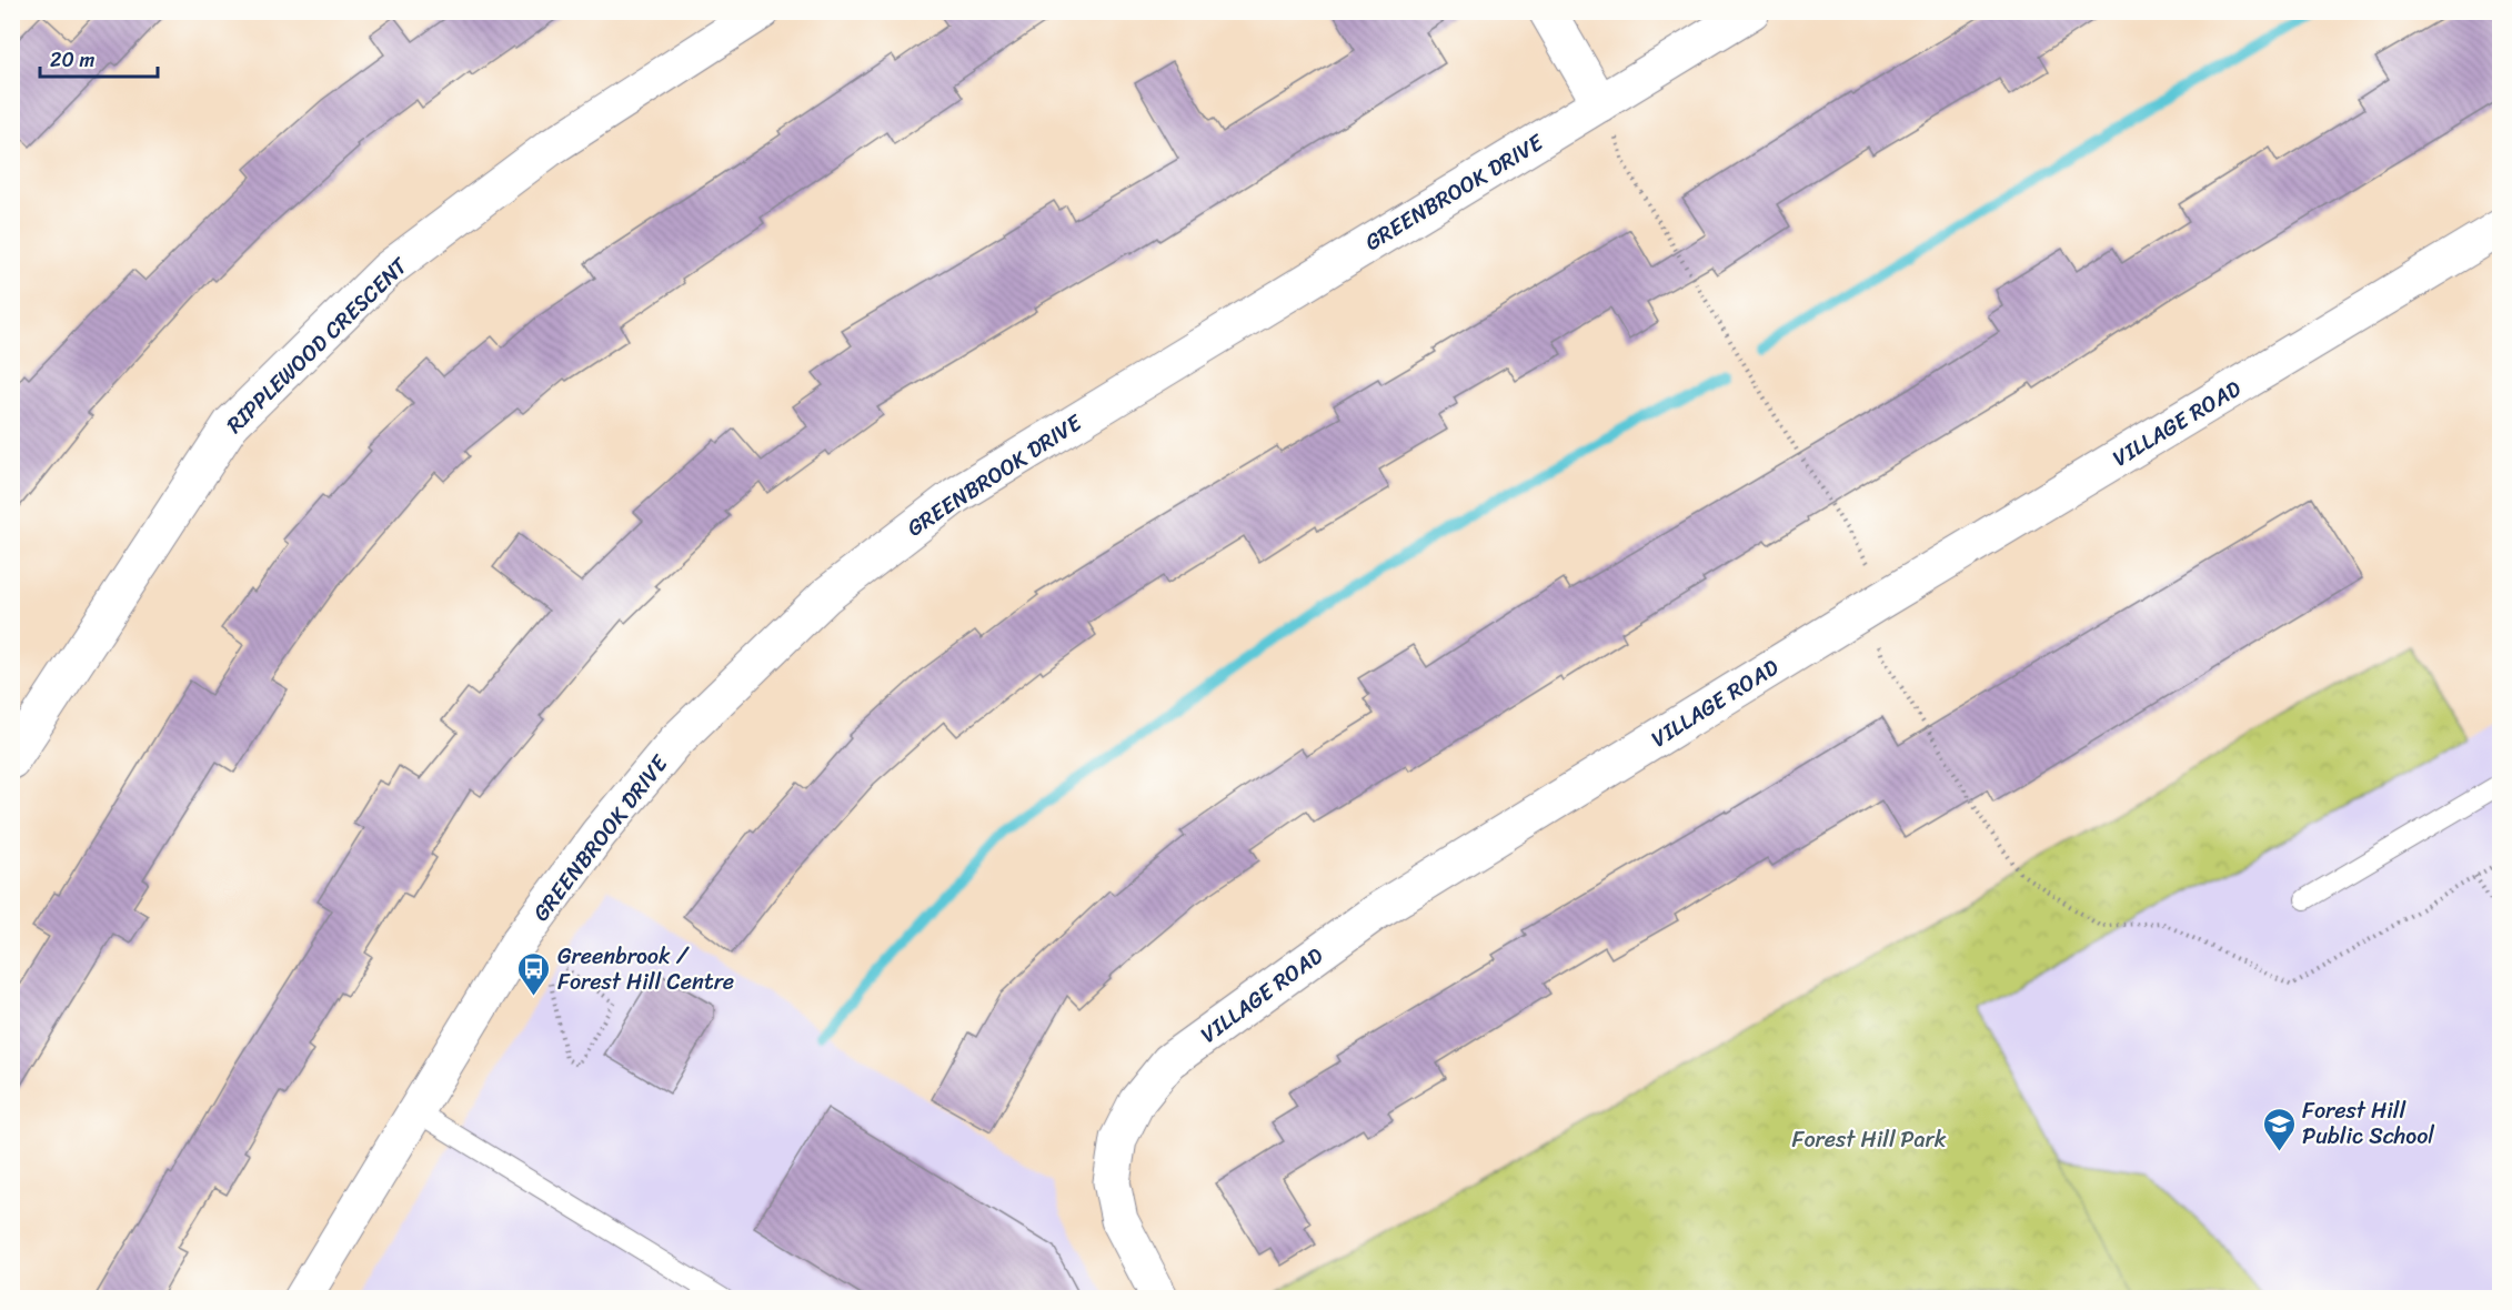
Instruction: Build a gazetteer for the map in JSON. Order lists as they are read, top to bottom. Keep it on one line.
{"streets":{"street":["GREENBROOK DRIVE","RIPPLEWOOD CRESCENT","VILLAGE ROAD"]},"parks":["Forest Hill Park"],"places":{"bus stop":["Greenbrook / Forest Hill Centre"],"school or university":["Forest Hill Public School"]},"scale_bar":"20 m"}
